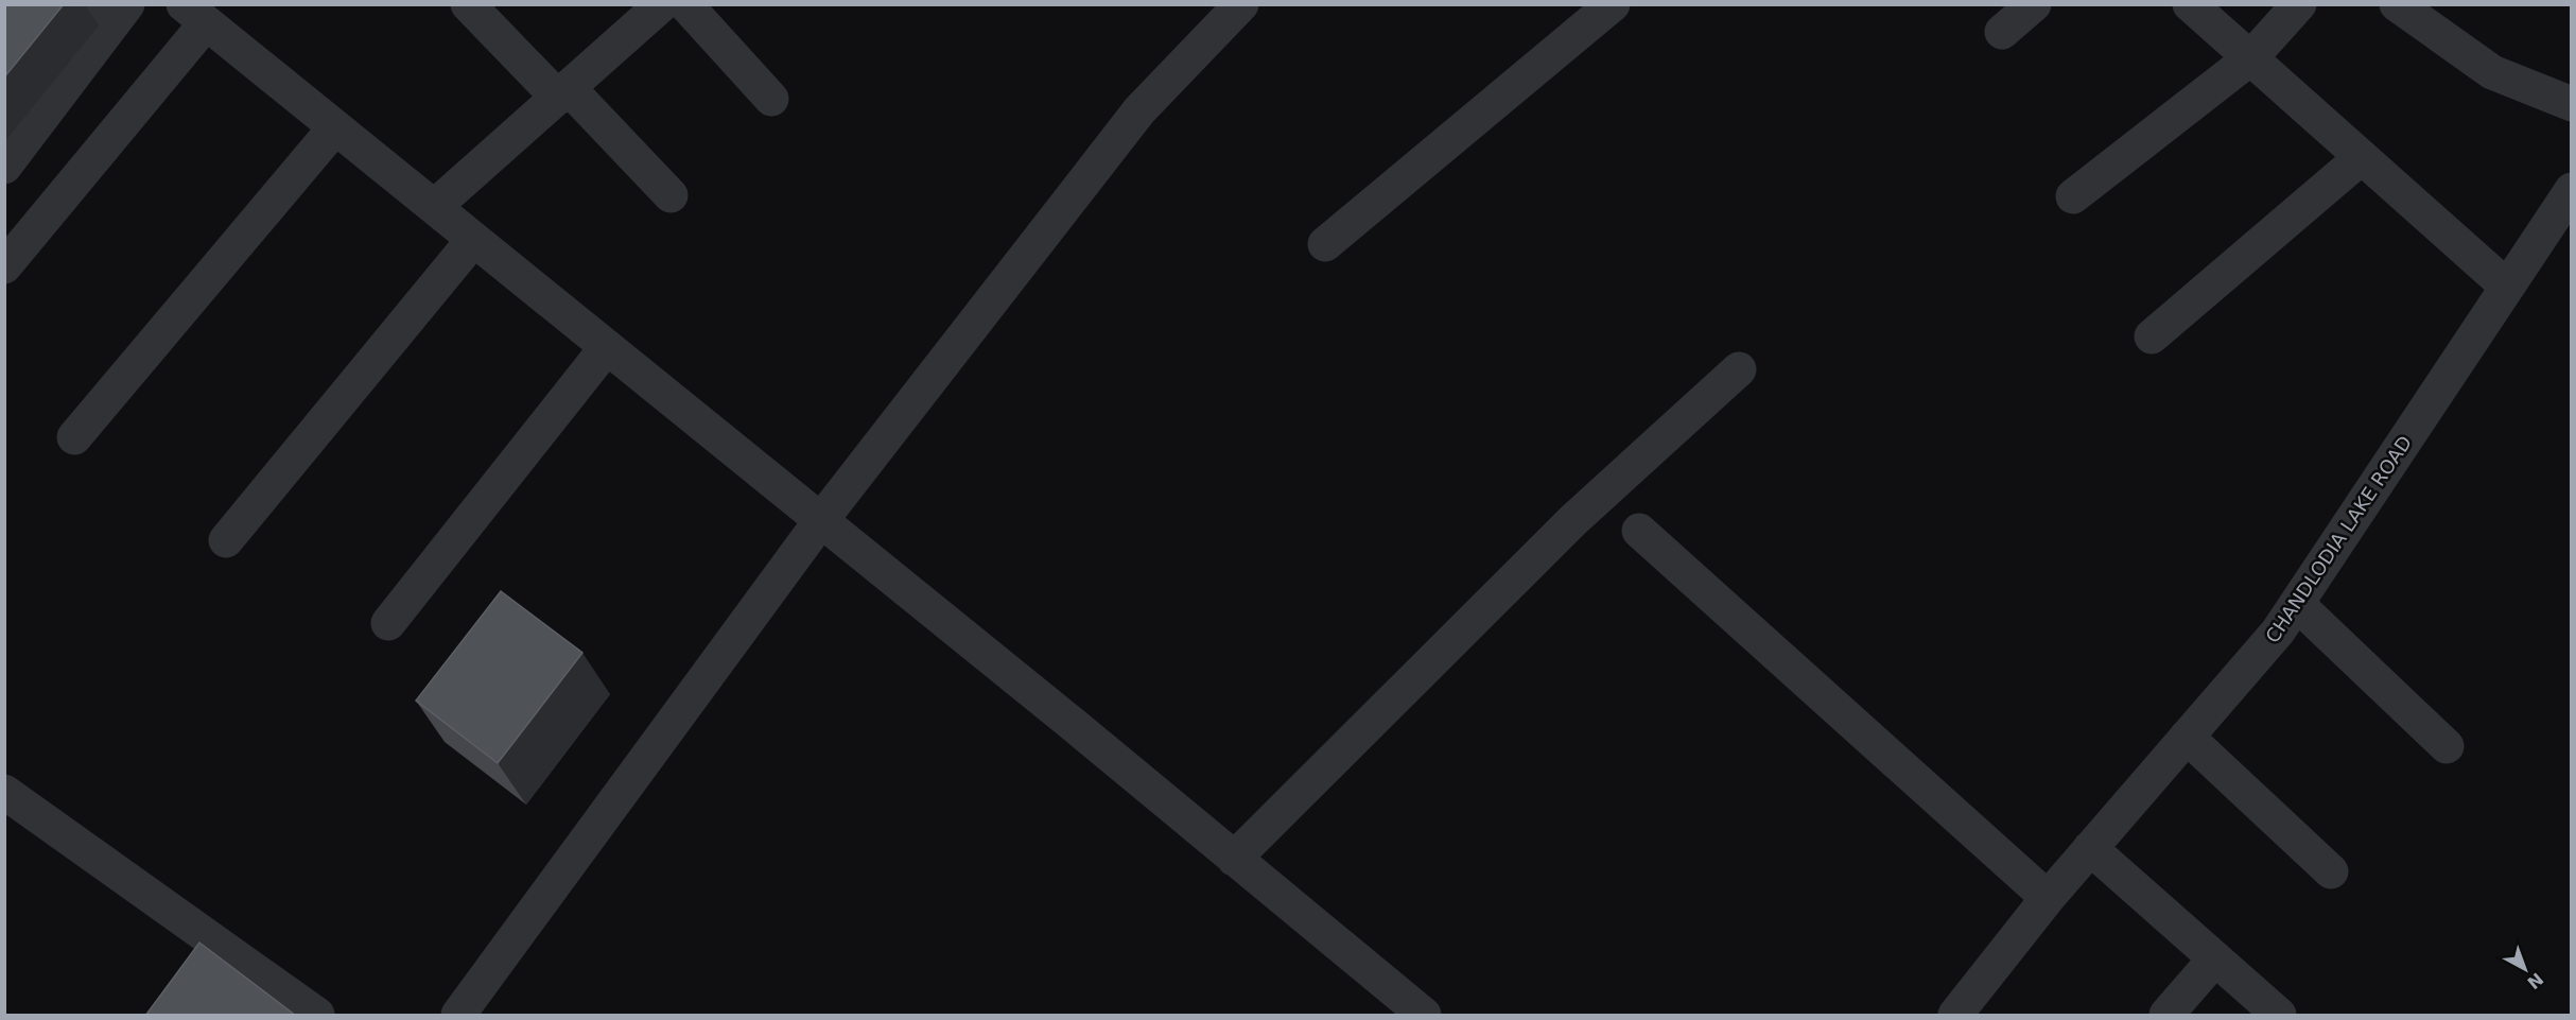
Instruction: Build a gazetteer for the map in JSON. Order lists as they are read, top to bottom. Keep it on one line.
{"streets":{"street":["CHANDLODIA LAKE ROAD"]},"north":"bottom right"}
